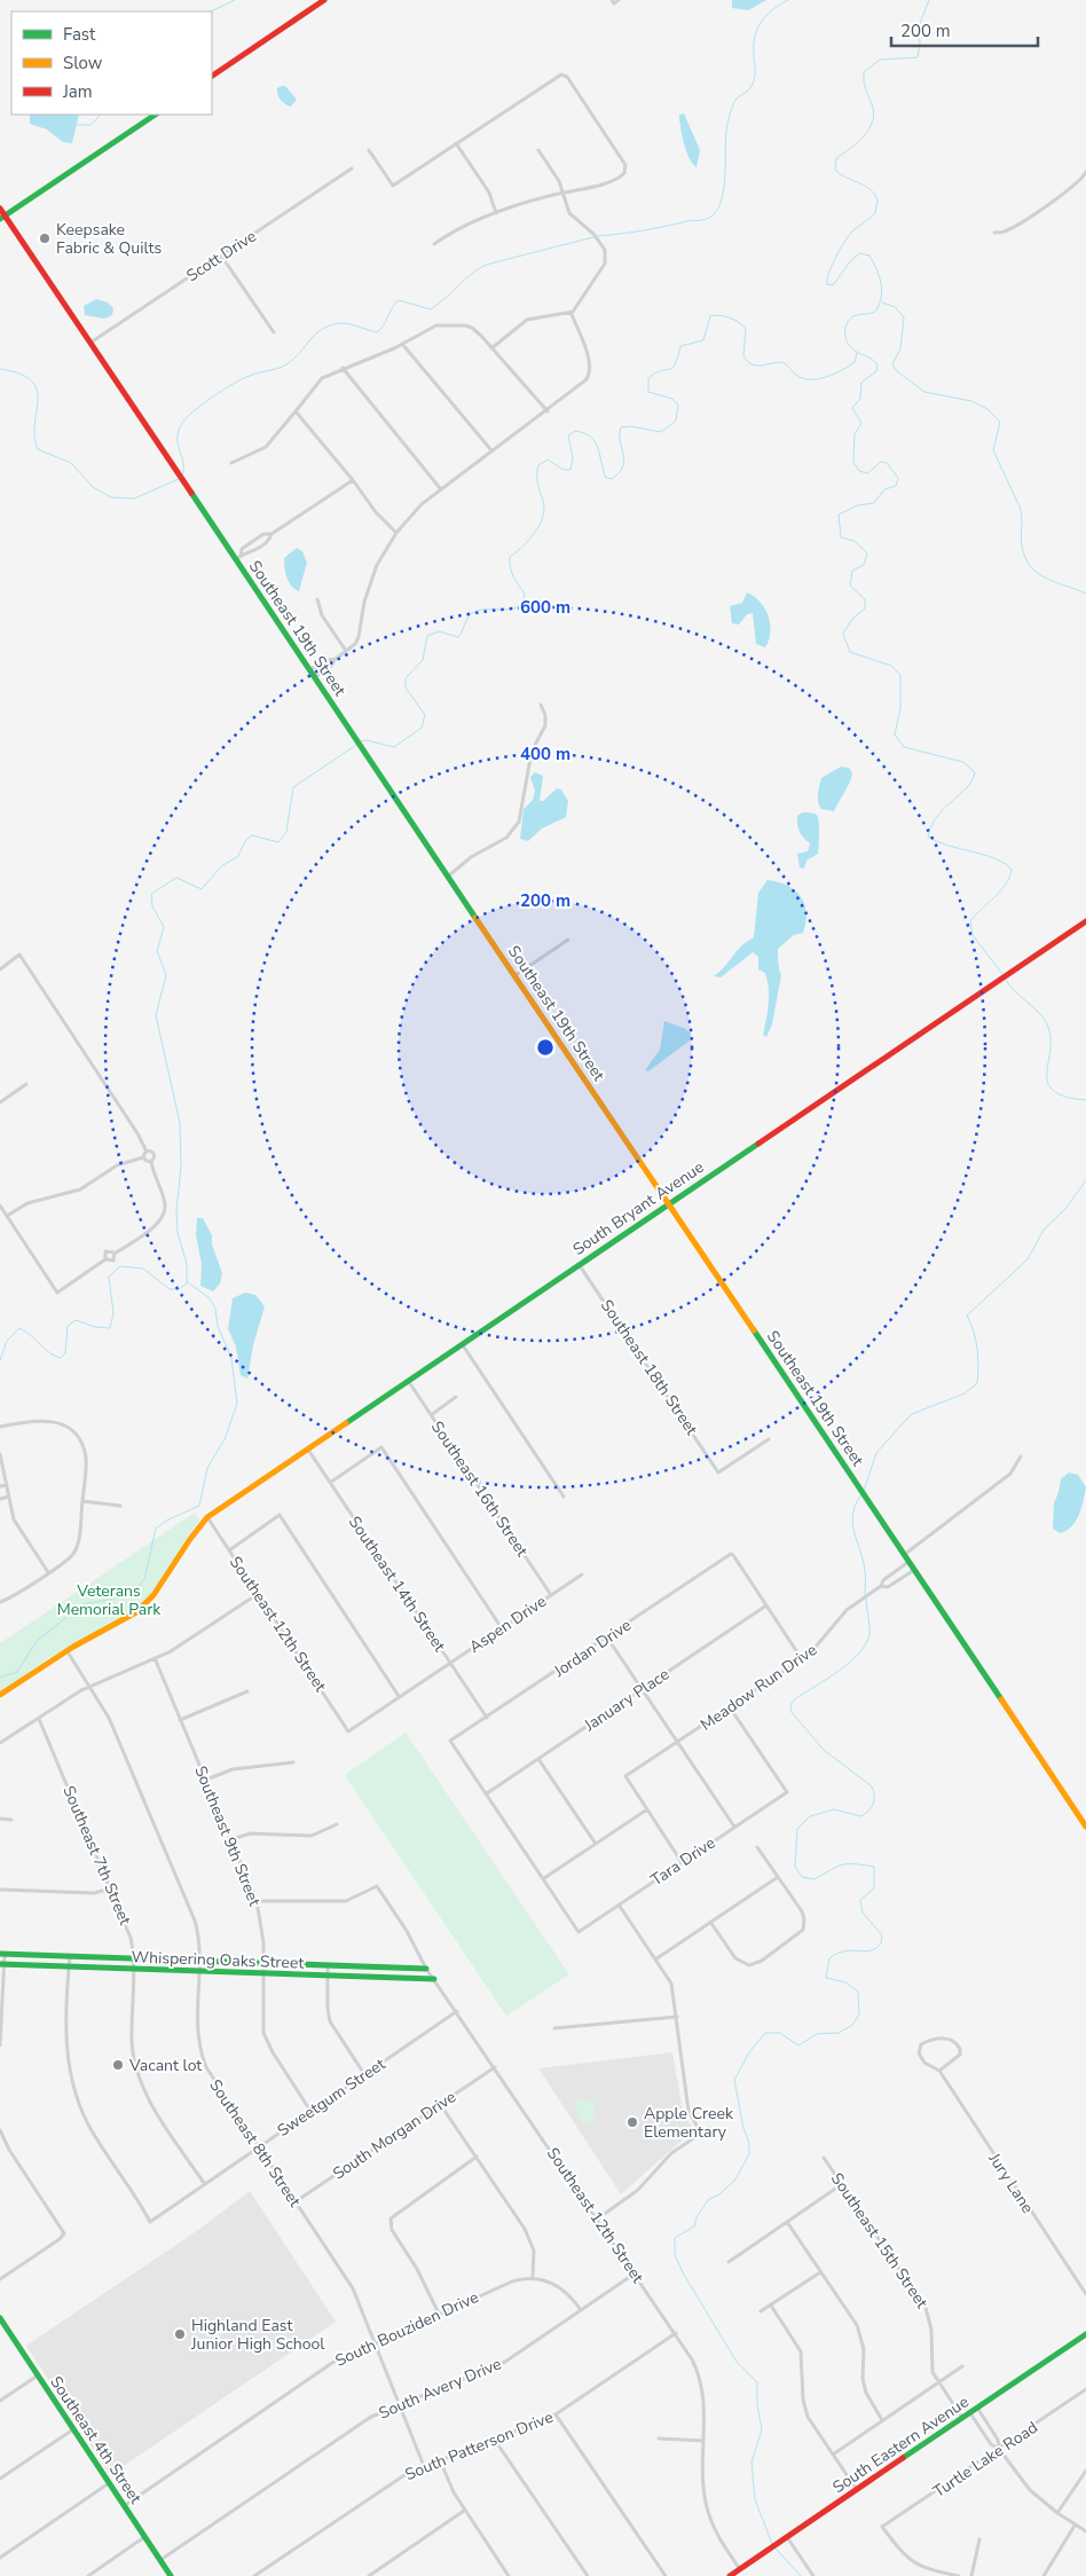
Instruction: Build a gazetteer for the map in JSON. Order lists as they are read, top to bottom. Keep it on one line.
{"streets":{"street":["Scott Drive","Southeast 19th Street","South Bryant Avenue","Southeast 18th Street","Southeast 16th Street","Southeast 14th Street","Southeast 12th Street","Aspen Drive","Jordan Drive","Meadow Run Drive","January Place","Southeast 9th Street","Southeast 7th Street","Tara Drive","Whispering Oaks Street","Sweetgum Street","South Morgan Drive","Southeast 8th Street","Jury Lane","Southeast 15th Street","South Bouziden Drive","South Avery Drive","Southeast 4th Street","South Eastern Avenue","South Patterson Drive","Turtle Lake Road"]},"crossings":[["Scott Drive","Southeast 19th Street"],["Southeast 19th Street","South Bryant Avenue"],["Southeast 19th Street","Meadow Run Drive"],["South Bryant Avenue","Southeast 18th Street"],["South Bryant Avenue","Southeast 16th Street"],["South Bryant Avenue","Southeast 14th Street"],["South Bryant Avenue","Southeast 12th Street"],["South Bryant Avenue","Southeast 8th Street"],["Southeast 16th Street","Aspen Drive"],["Southeast 14th Street","Aspen Drive"],["Southeast 14th Street","Jordan Drive"],["Southeast 12th Street","Aspen Drive"],["Southeast 12th Street","Southeast 9th Street"],["Southeast 12th Street","Whispering Oaks Street"],["Southeast 12th Street","Sweetgum Street"],["Southeast 12th Street","South Morgan Drive"],["Southeast 12th Street","South Avery Drive"],["Southeast 12th Street","South Eastern Avenue"],["Southeast 12th Street","South Patterson Drive"],["Jordan Drive","January Place"],["Meadow Run Drive","Tara Drive"],["Southeast 9th Street","Whispering Oaks Street"],["Southeast 9th Street","Sweetgum Street"],["Southeast 7th Street","Whispering Oaks Street"],["Southeast 7th Street","Sweetgum Street"],["Whispering Oaks Street","Sweetgum Street"],["Whispering Oaks Street","Southeast 8th Street"],["Sweetgum Street","Southeast 8th Street"],["South Morgan Drive","Southeast 8th Street"],["Southeast 8th Street","South Bouziden Drive"],["Southeast 8th Street","South Avery Drive"],["Southeast 8th Street","South Patterson Drive"],["Southeast 15th Street","South Eastern Avenue"],["South Bouziden Drive","Southeast 4th Street"],["South Avery Drive","Southeast 4th Street"]],"parks":["Veterans Memorial Park"],"places":["Keepsake Fabric & Quilts","Vacant lot","Apple Creek Elementary","Highland East Junior High School"],"legend":["Fast","Slow","Jam"],"scale_bar":"200 m","rings":["600 m","400 m","200 m"]}
